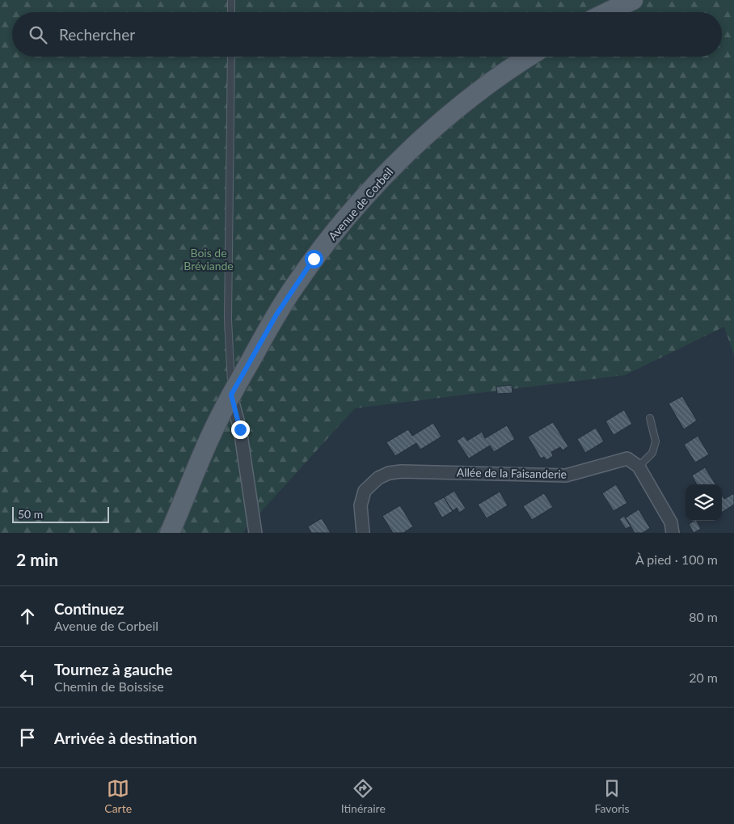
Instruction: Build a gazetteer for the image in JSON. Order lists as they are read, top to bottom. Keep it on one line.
{"streets":{"main road":["Avenue de Corbeil"],"street":["Allée de la Faisanderie"]},"parks":["Bois de Bréviande"],"scale_bar":"50 m","page":{"search":"Rechercher","scale":"50 m","heading":["2 min","À pied · 100 m"],"list":[["Continuez","Avenue de Corbeil","80 m"],["Tournez à gauche","Chemin de Boissise","20 m"],"Arrivée à destination"],"nav":["Carte","Itinéraire","Favoris"]}}
